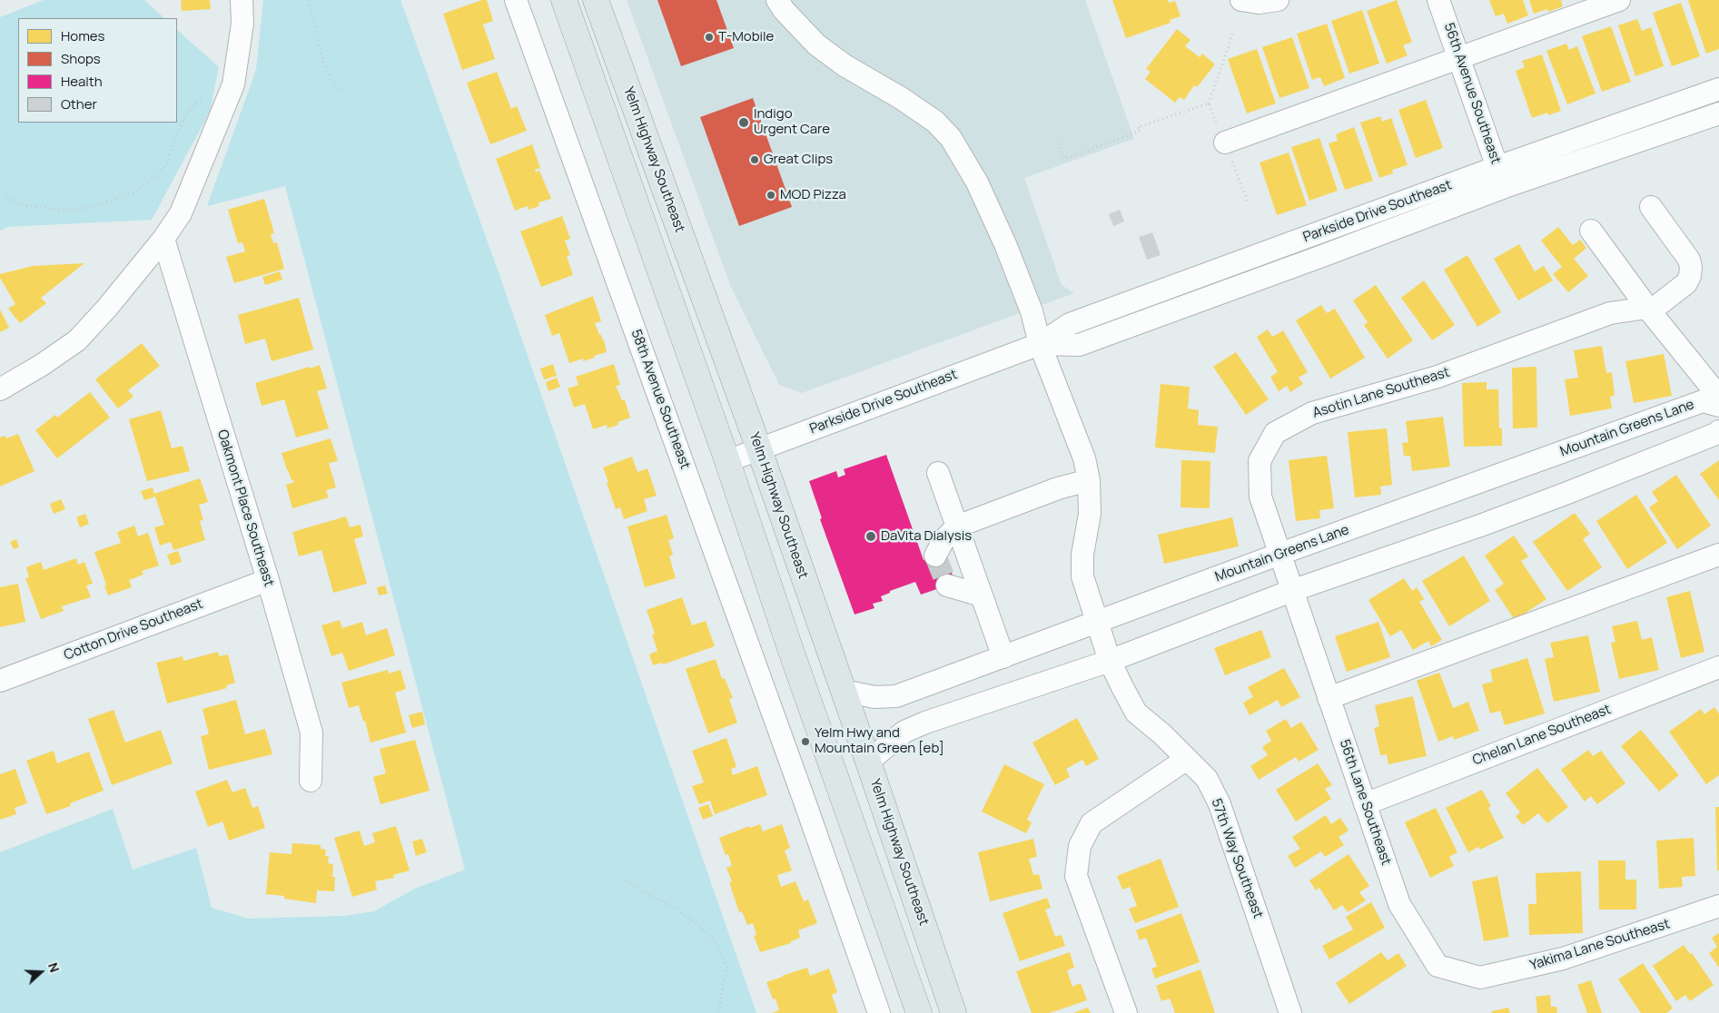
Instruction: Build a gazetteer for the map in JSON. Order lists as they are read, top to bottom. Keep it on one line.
{"streets":{"main road":["Yelm Highway Southeast"],"street":["56th Avenue Southeast","Parkside Drive Southeast","Asotin Lane Southeast","58th Avenue Southeast","Mountain Greens Lane","Oakmont Place Southeast","Cotton Drive Southeast","Chelan Lane Southeast","56th Lane Southeast","57th Way Southeast","Yakima Lane Southeast"]},"crossings":[["56th Avenue Southeast","Parkside Drive Southeast"],["Yelm Highway Southeast","Parkside Drive Southeast"],["Yelm Highway Southeast","Mountain Greens Lane"],["Parkside Drive Southeast","57th Way Southeast"],["Asotin Lane Southeast","Mountain Greens Lane"],["Asotin Lane Southeast","56th Lane Southeast"],["Mountain Greens Lane","57th Way Southeast"],["Oakmont Place Southeast","Cotton Drive Southeast"],["Chelan Lane Southeast","56th Lane Southeast"],["56th Lane Southeast","Yakima Lane Southeast"]],"places":["T-Mobile","Indigo Urgent Care","Great Clips","MOD Pizza","DaVita Dialysis","Yelm Hwy and Mountain Green [eb]"],"legend":["Homes","Shops","Health","Other"],"north":"right"}
